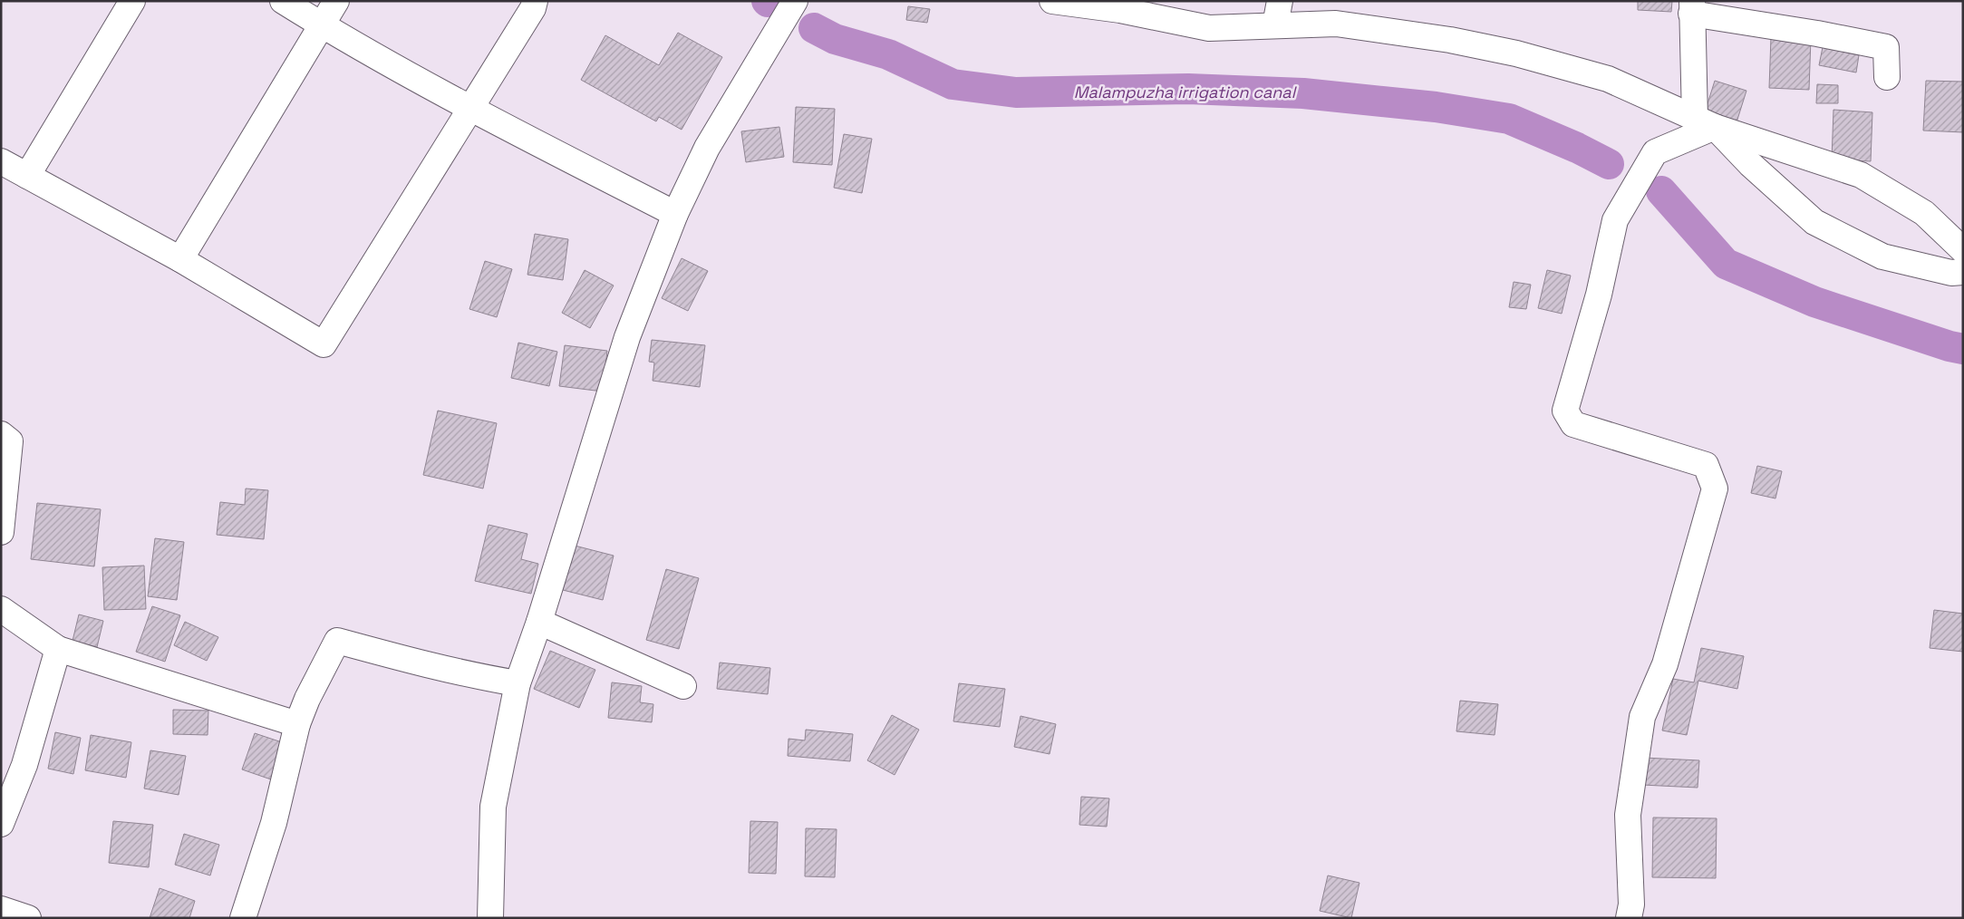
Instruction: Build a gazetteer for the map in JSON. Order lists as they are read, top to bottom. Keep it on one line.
{"water":["Malampuzha irrigation canal"]}
